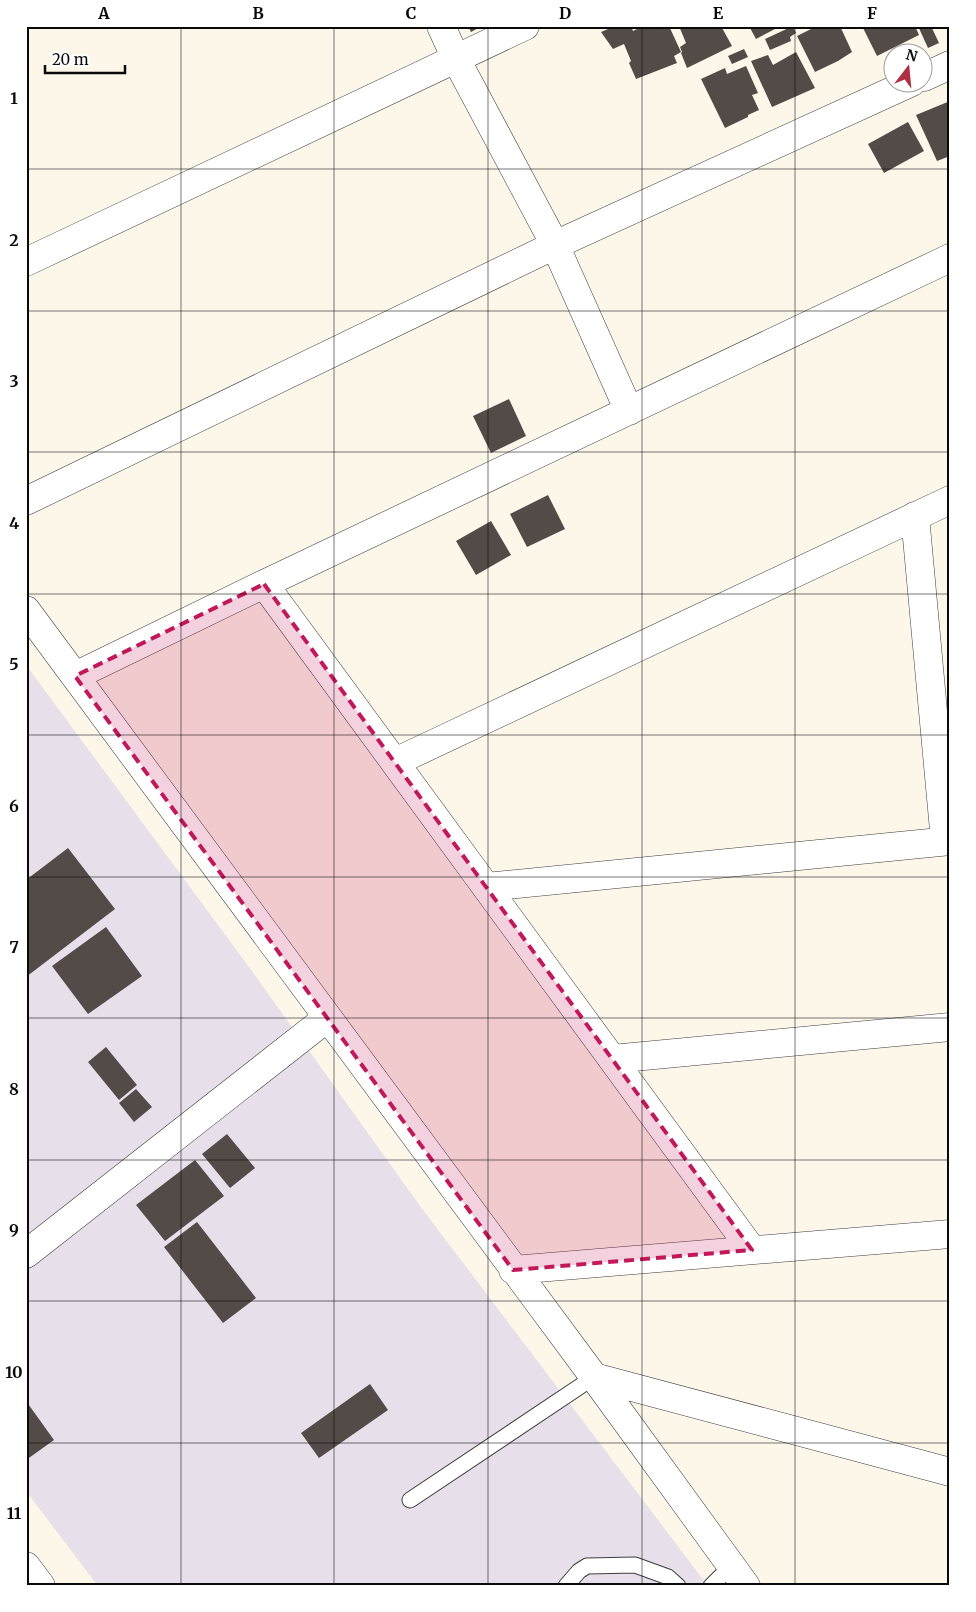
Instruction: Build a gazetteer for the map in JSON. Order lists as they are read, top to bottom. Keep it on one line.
{"scale_bar":"20 m","north":"top","grid":{"columns":["A","B","C","D","E","F"],"rows":["1","2","3","4","5","6","7","8","9","10","11"]}}
